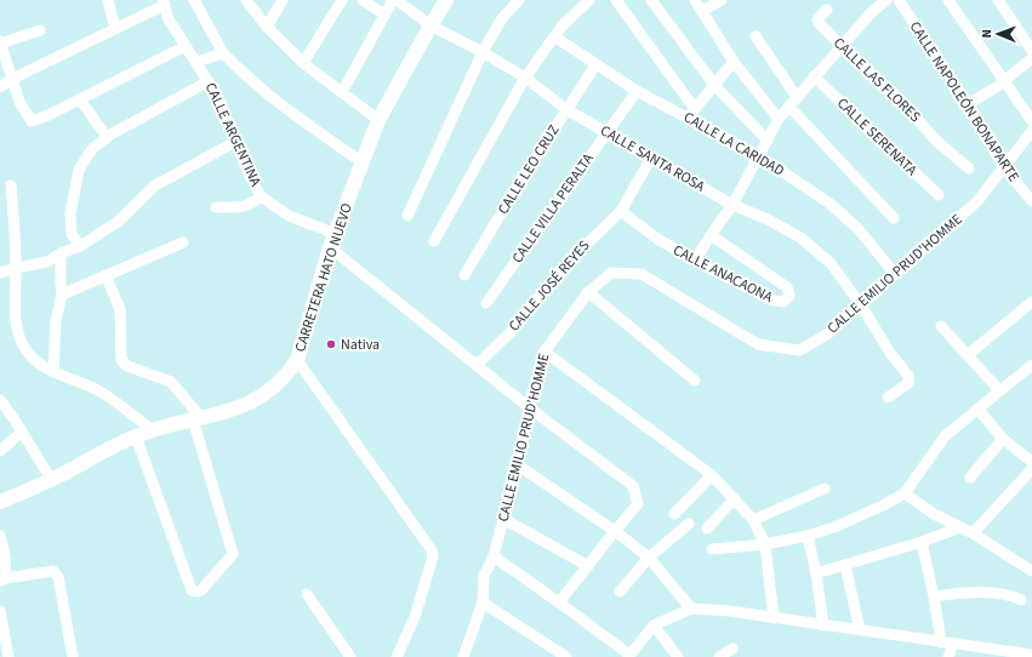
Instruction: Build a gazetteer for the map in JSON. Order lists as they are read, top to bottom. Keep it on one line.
{"streets":{"main road":["CARRETERA HATO NUEVO"],"street":["CALLE LAS FLORES","CALLE NAPOLEÓN BONAPARTE","CALLE ARGENTINA","CALLE SERENATA","CALLE LA CARIDAD","CALLE SANTA ROSA","CALLE LEO CRUZ","CALLE VILLA PERALTA","CALLE ANACAONA","CALLE EMILIO PRUD'HOMME","CALLE JOSÉ REYES"]},"crossings":[["CALLE NAPOLEÓN BONAPARTE","CALLE EMILIO PRUD'HOMME"],["CALLE ARGENTINA","CALLE EMILIO PRUD'HOMME"],["CALLE ARGENTINA","CARRETERA HATO NUEVO"],["CALLE ARGENTINA","CALLE JOSÉ REYES"],["CALLE LA CARIDAD","CALLE LEO CRUZ"],["CALLE LA CARIDAD","CALLE VILLA PERALTA"],["CALLE LA CARIDAD","CALLE EMILIO PRUD'HOMME"],["CALLE SANTA ROSA","CALLE LEO CRUZ"],["CALLE SANTA ROSA","CALLE VILLA PERALTA"],["CALLE SANTA ROSA","CALLE EMILIO PRUD'HOMME"],["CALLE SANTA ROSA","CARRETERA HATO NUEVO"],["CALLE SANTA ROSA","CALLE JOSÉ REYES"],["CALLE ANACAONA","CALLE JOSÉ REYES"]],"places":["Nativa"],"north":"left"}
